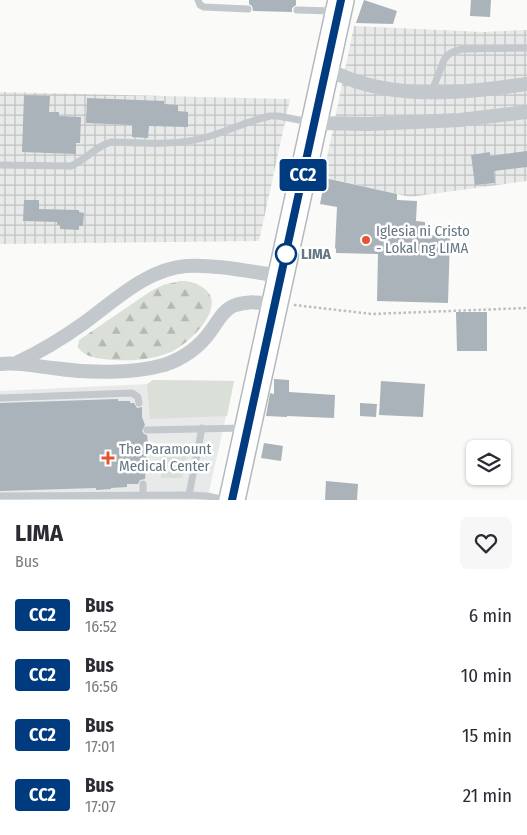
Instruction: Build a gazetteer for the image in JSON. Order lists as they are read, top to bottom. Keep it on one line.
{"places":{"other":["Iglesia ni Cristo - Lokal ng LIMA","LIMA"],"health":["The Paramount Medical Center"]},"lines":["bus line CC2"],"page":{"on_map":"CC2","heading":["LIMA","Bus"],"list":[{"mark":"CC2","name":"Bus","note":"16:52","value":"6 min"},{"mark":"CC2","name":"Bus","note":"16:56","value":"10 min"},{"mark":"CC2","name":"Bus","note":"17:01","value":"15 min"},{"mark":"CC2","name":"Bus","note":"17:07","value":"21 min"}]}}
